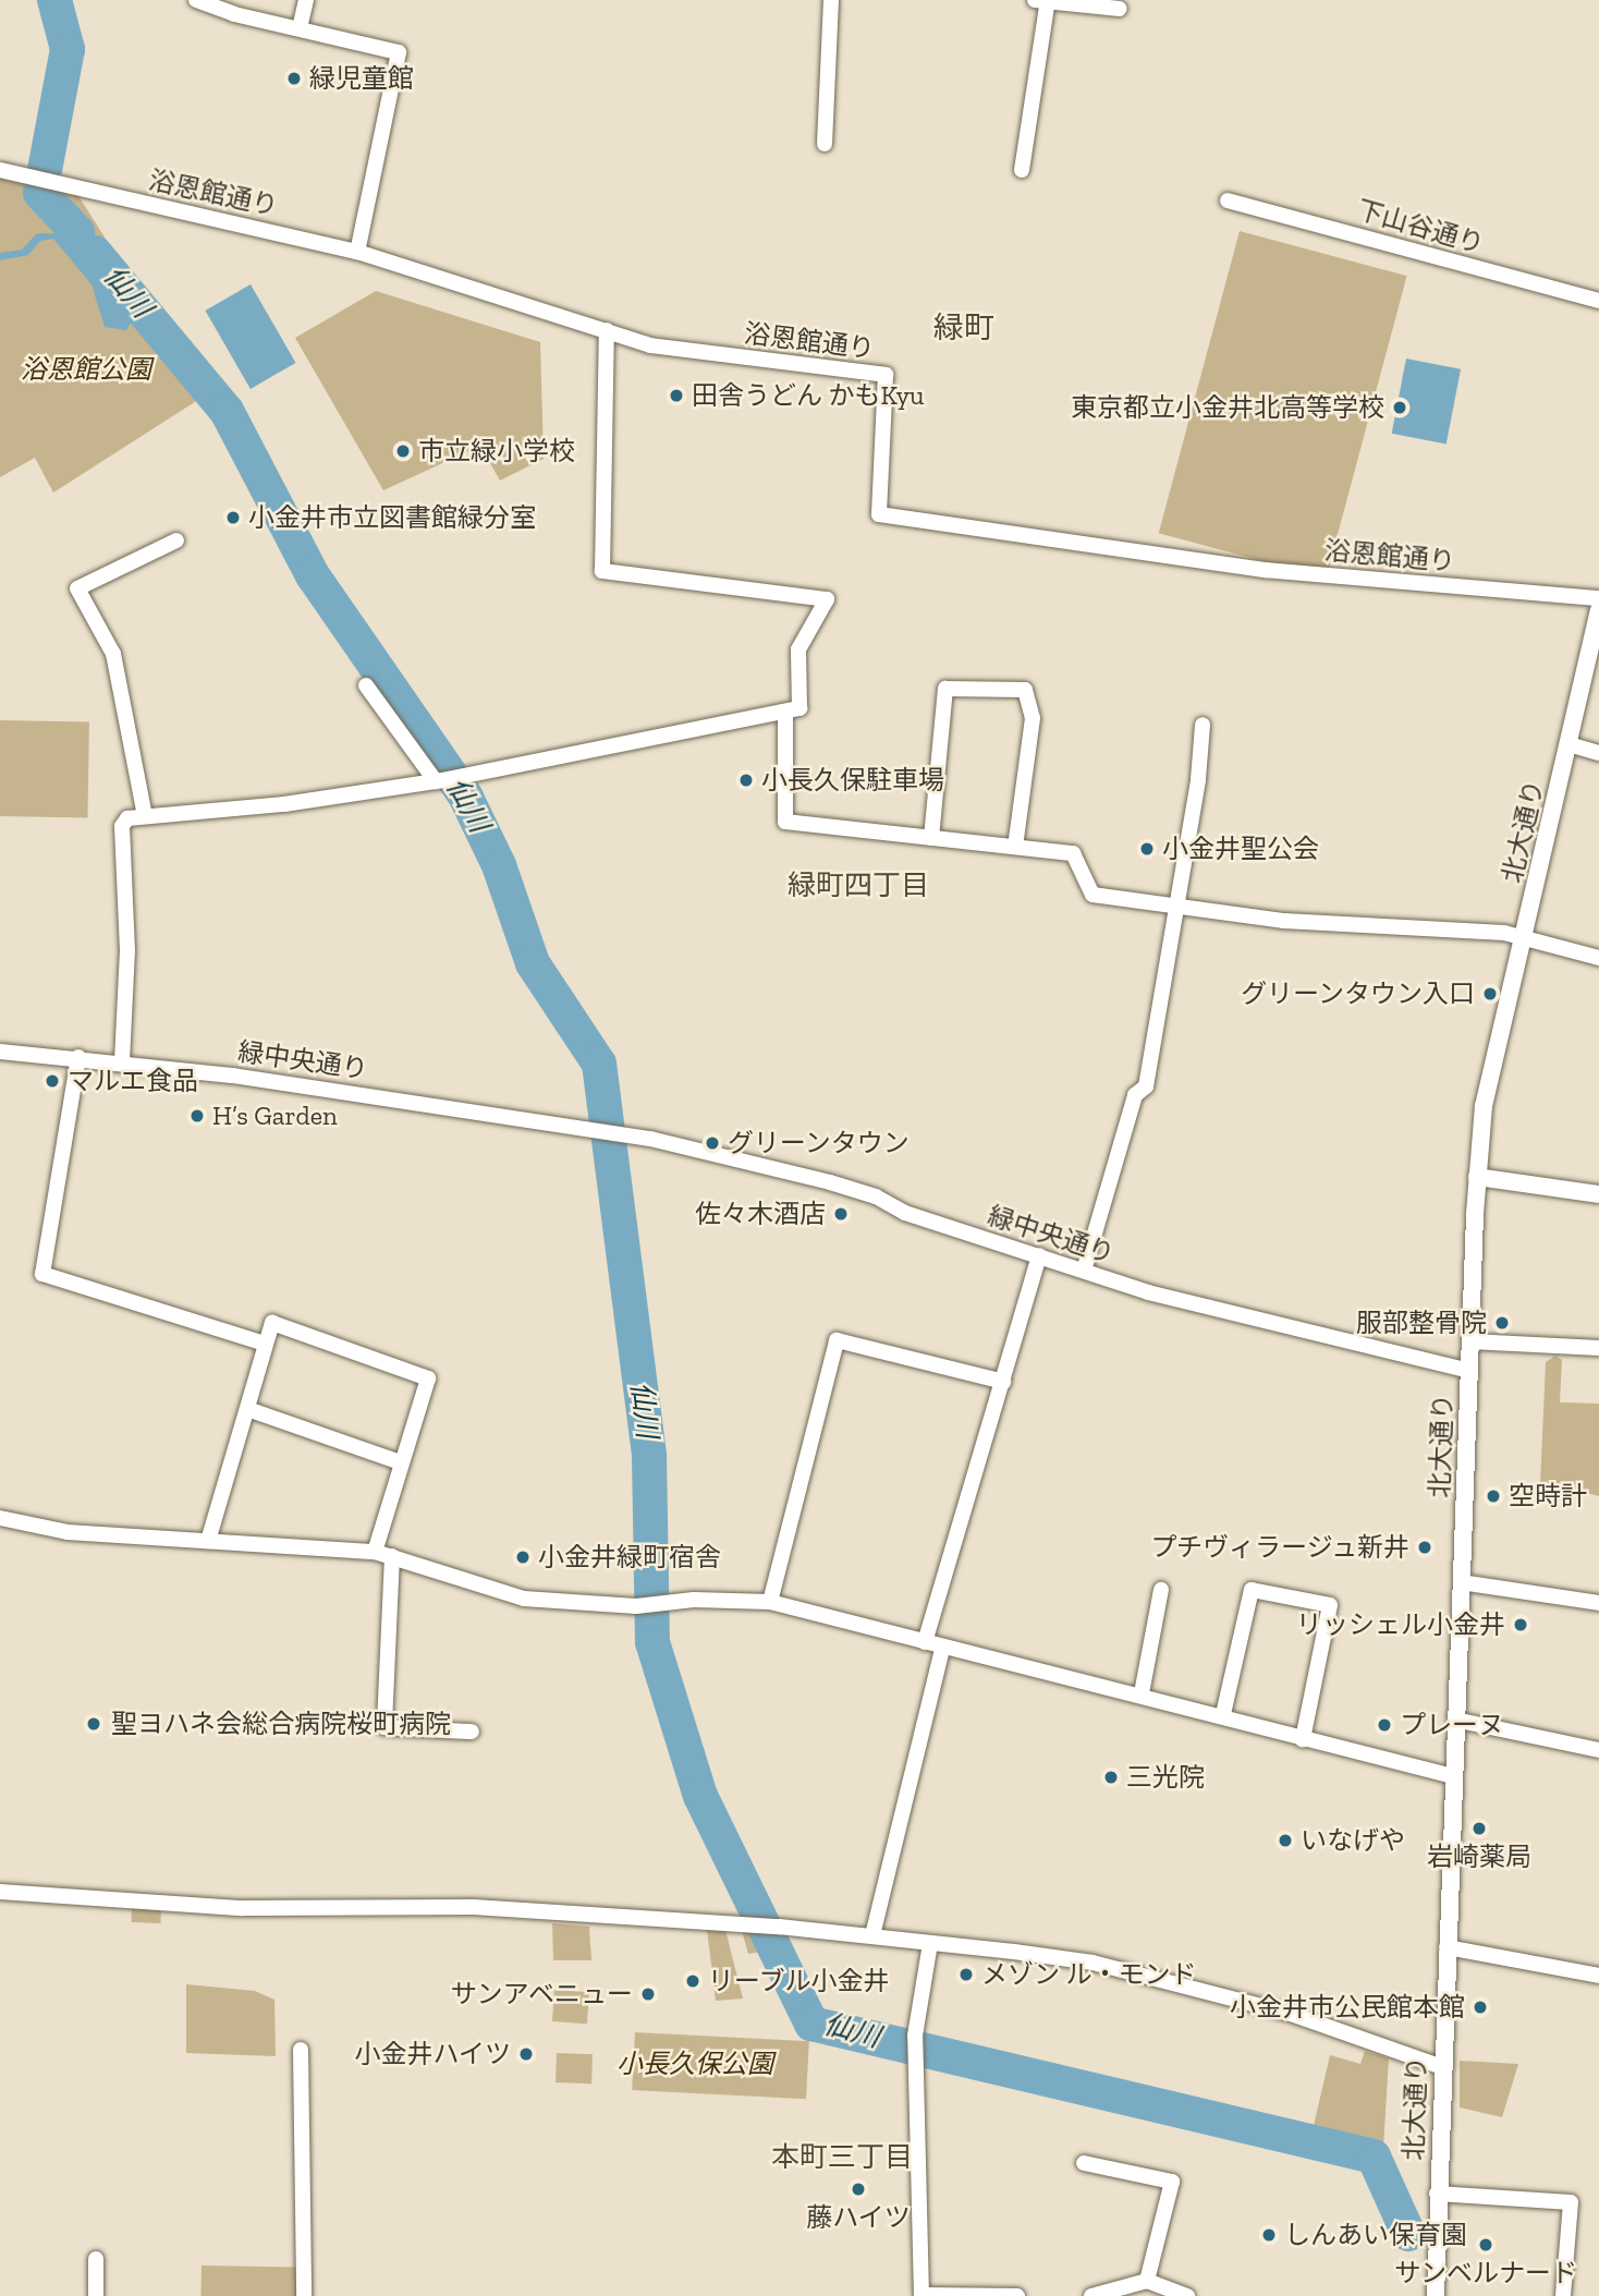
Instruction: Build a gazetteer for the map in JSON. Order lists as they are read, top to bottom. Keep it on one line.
{"streets":{"street":["浴恩館通り","下山谷通り","北大通り","緑中央通り"]},"crossings":[["北大通り","緑中央通り"]],"districts":["緑町","緑町四丁目","本町三丁目"],"water":["仙川"],"parks":["浴恩館公園","小長久保公園"],"places":["緑児童館","田舎うどん かもKyu","東京都立小金井北高等学校","市立緑小学校","小金井市立図書館緑分室","小長久保駐車場","小金井聖公会","グリーンタウン入口","マルエ食品","H’s Garden","グリーンタウン","佐々木酒店","服部整骨院","空時計","プチヴィラージュ新井","小金井緑町宿舎","リッシェル小金井","聖ヨハネ会総合病院桜町病院","プレーヌ","三光院","岩崎薬局","いなげや","メゾン ル・モンド","リーブル小金井","サンアベニュー","小金井市公民館本館","小金井ハイツ","藤ハイツ","しんあい保育園","サンベルナード"]}
